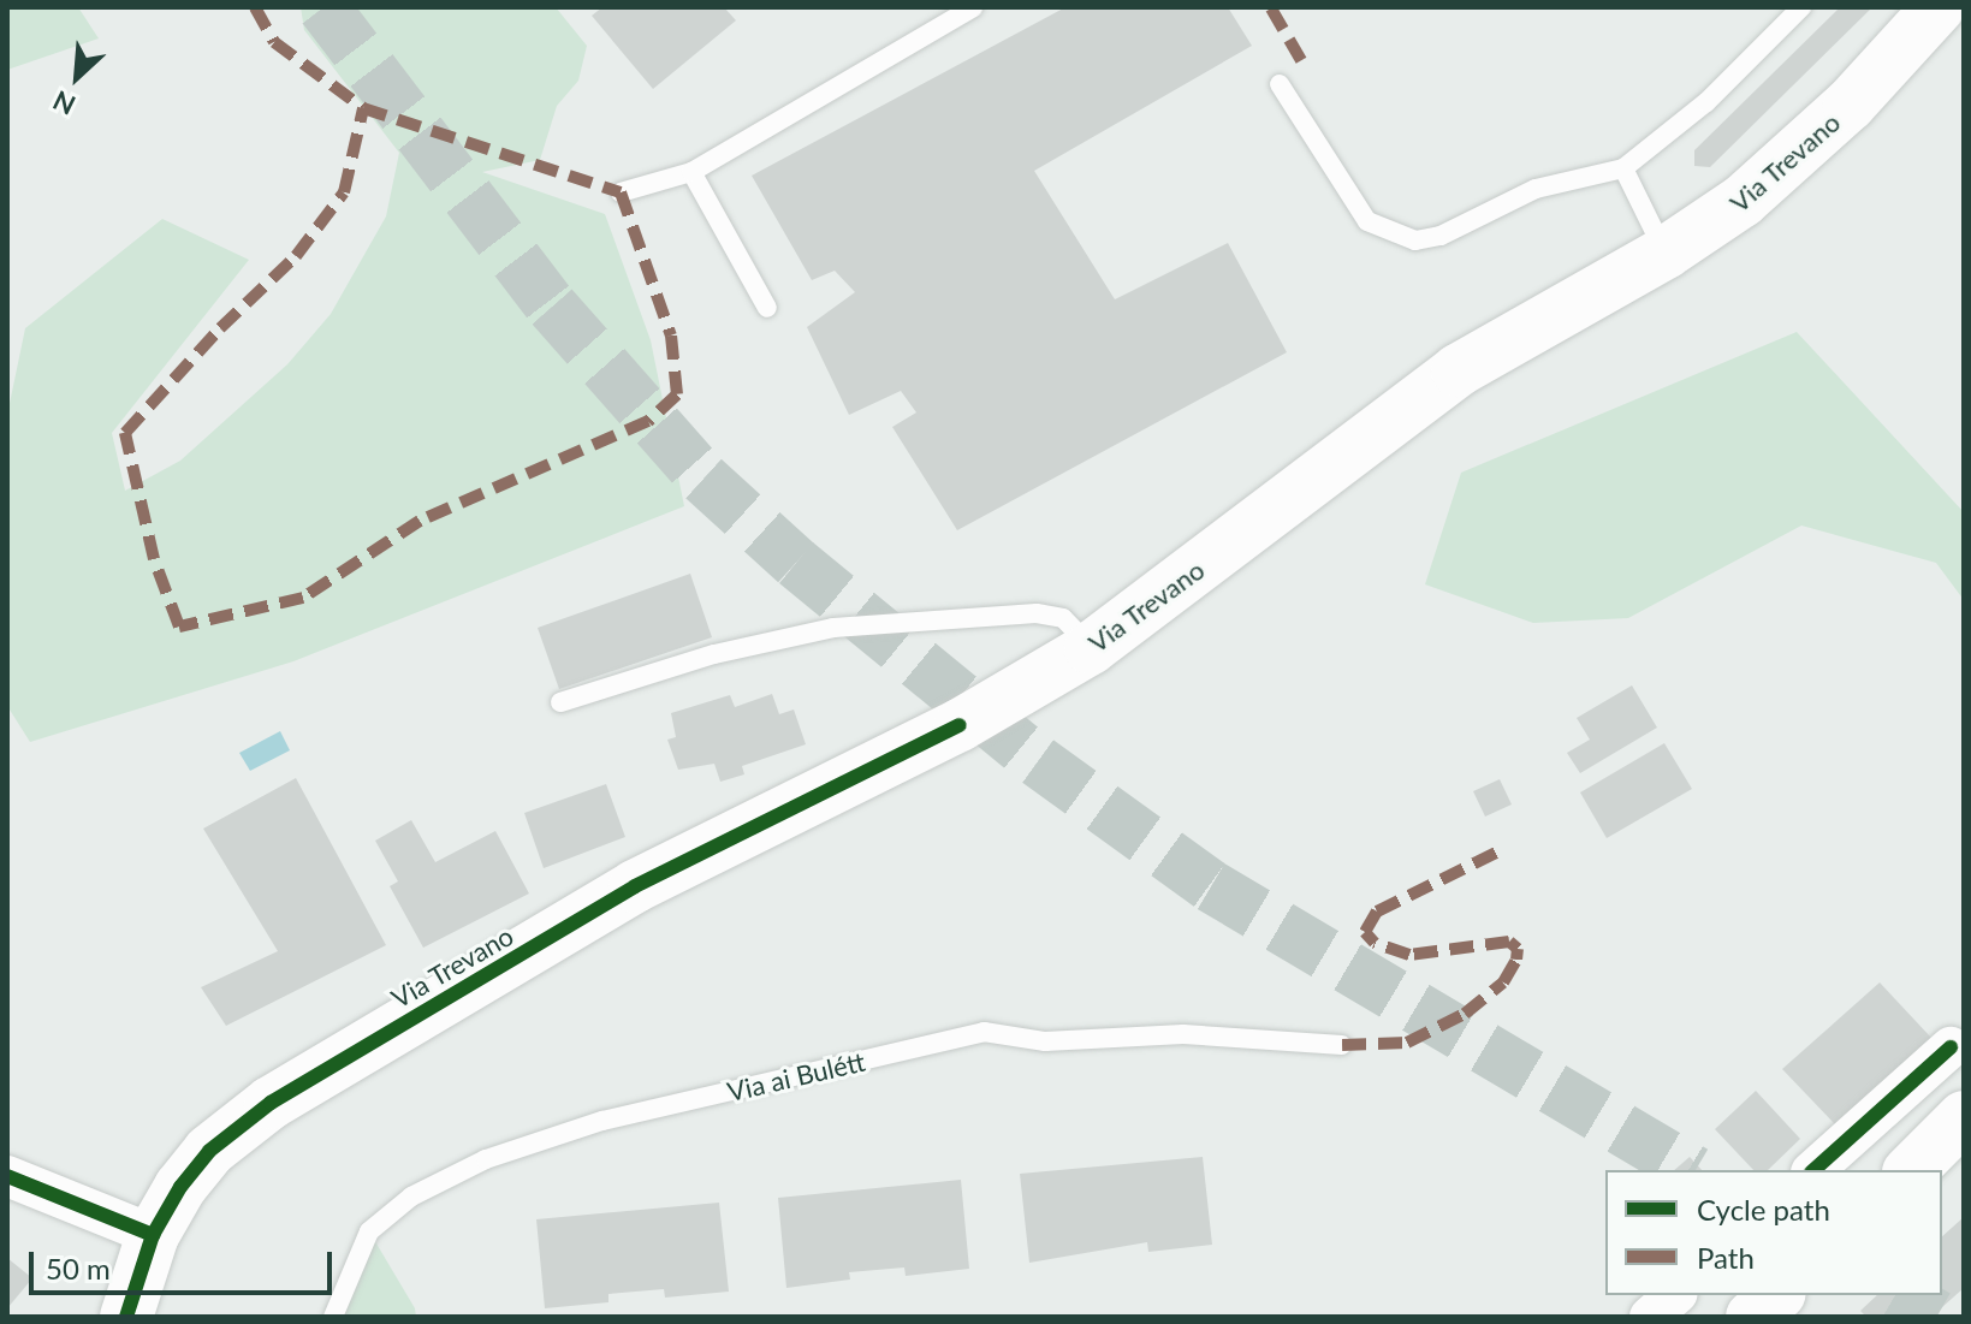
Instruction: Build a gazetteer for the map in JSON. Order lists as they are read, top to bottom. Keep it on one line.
{"streets":{"main road":["Via Trevano"],"lane":["Via ai Bulétt"]},"legend":["Cycle path","Path"],"scale_bar":"50 m","north":"bottom left"}
